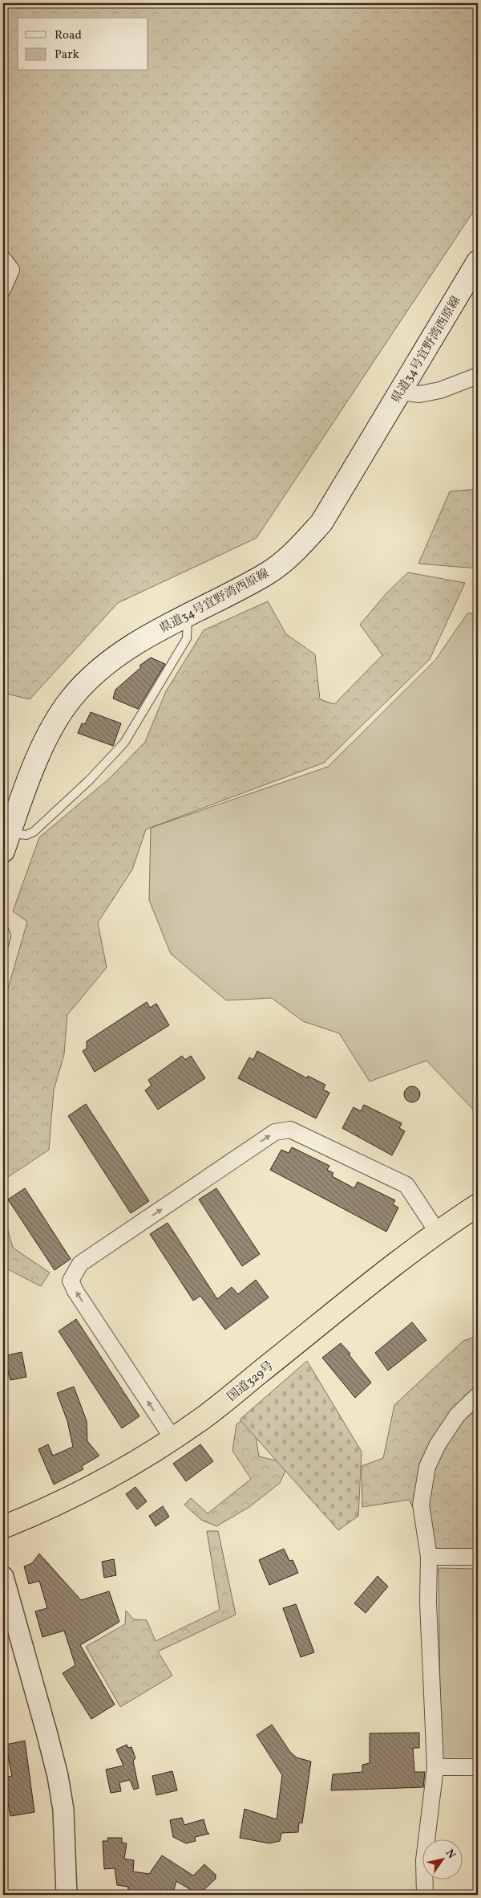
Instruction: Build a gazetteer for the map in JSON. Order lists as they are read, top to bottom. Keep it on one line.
{"streets":{"highway":["国道329号"],"main road":["県道34号宜野湾西原線"]},"legend":["Road","Park"],"north":"top right"}
